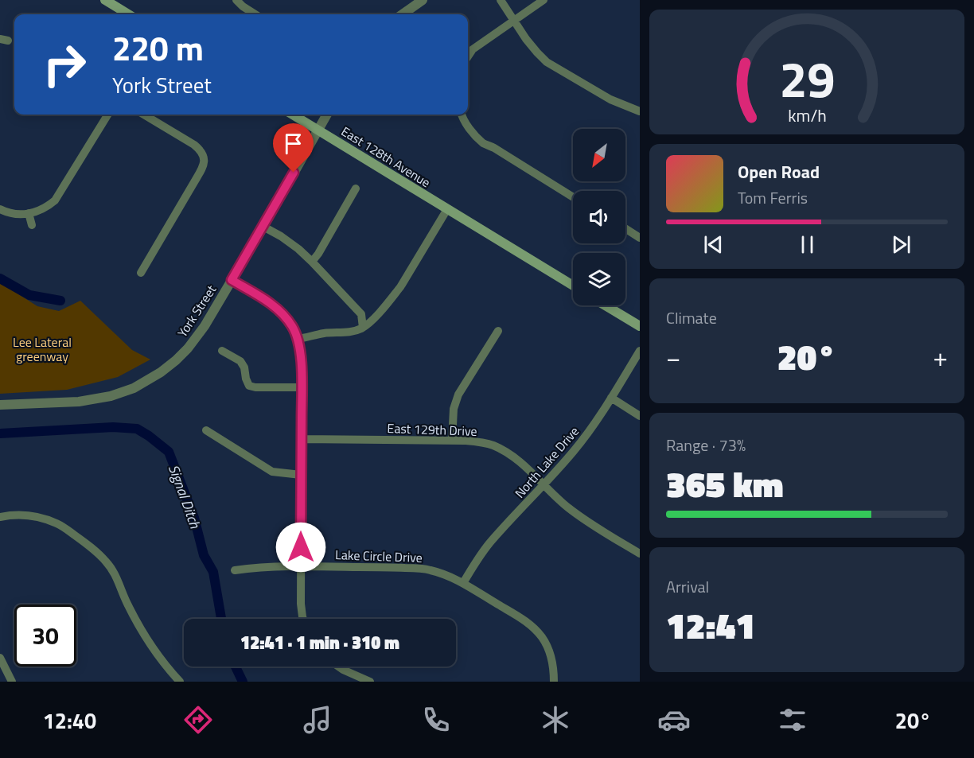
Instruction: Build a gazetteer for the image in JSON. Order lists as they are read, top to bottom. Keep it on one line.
{"streets":{"main road":["East 128th Avenue"],"street":["York Street","East 129th Drive","North Lake Drive","Lake Circle Drive"]},"crossings":[["East 128th Avenue","York Street"],["East 129th Drive","North Lake Drive"],["North Lake Drive","Lake Circle Drive"]],"water":["Signal Ditch"],"parks":["Lee Lateral greenway"],"north":"bottom left","page":{"turn":["220 m","York Street"],"song":["Open Road","Tom Ferris"],"tile":["Climate",["Range · 73%","365 km"],["Arrival","12:41"]],"heat":["−","20°","+"],"limit":"30","trip":"12:41 · 1 min · 310 m","tabs":["12:40","20°"],"gauge":["29","km/h"]}}
